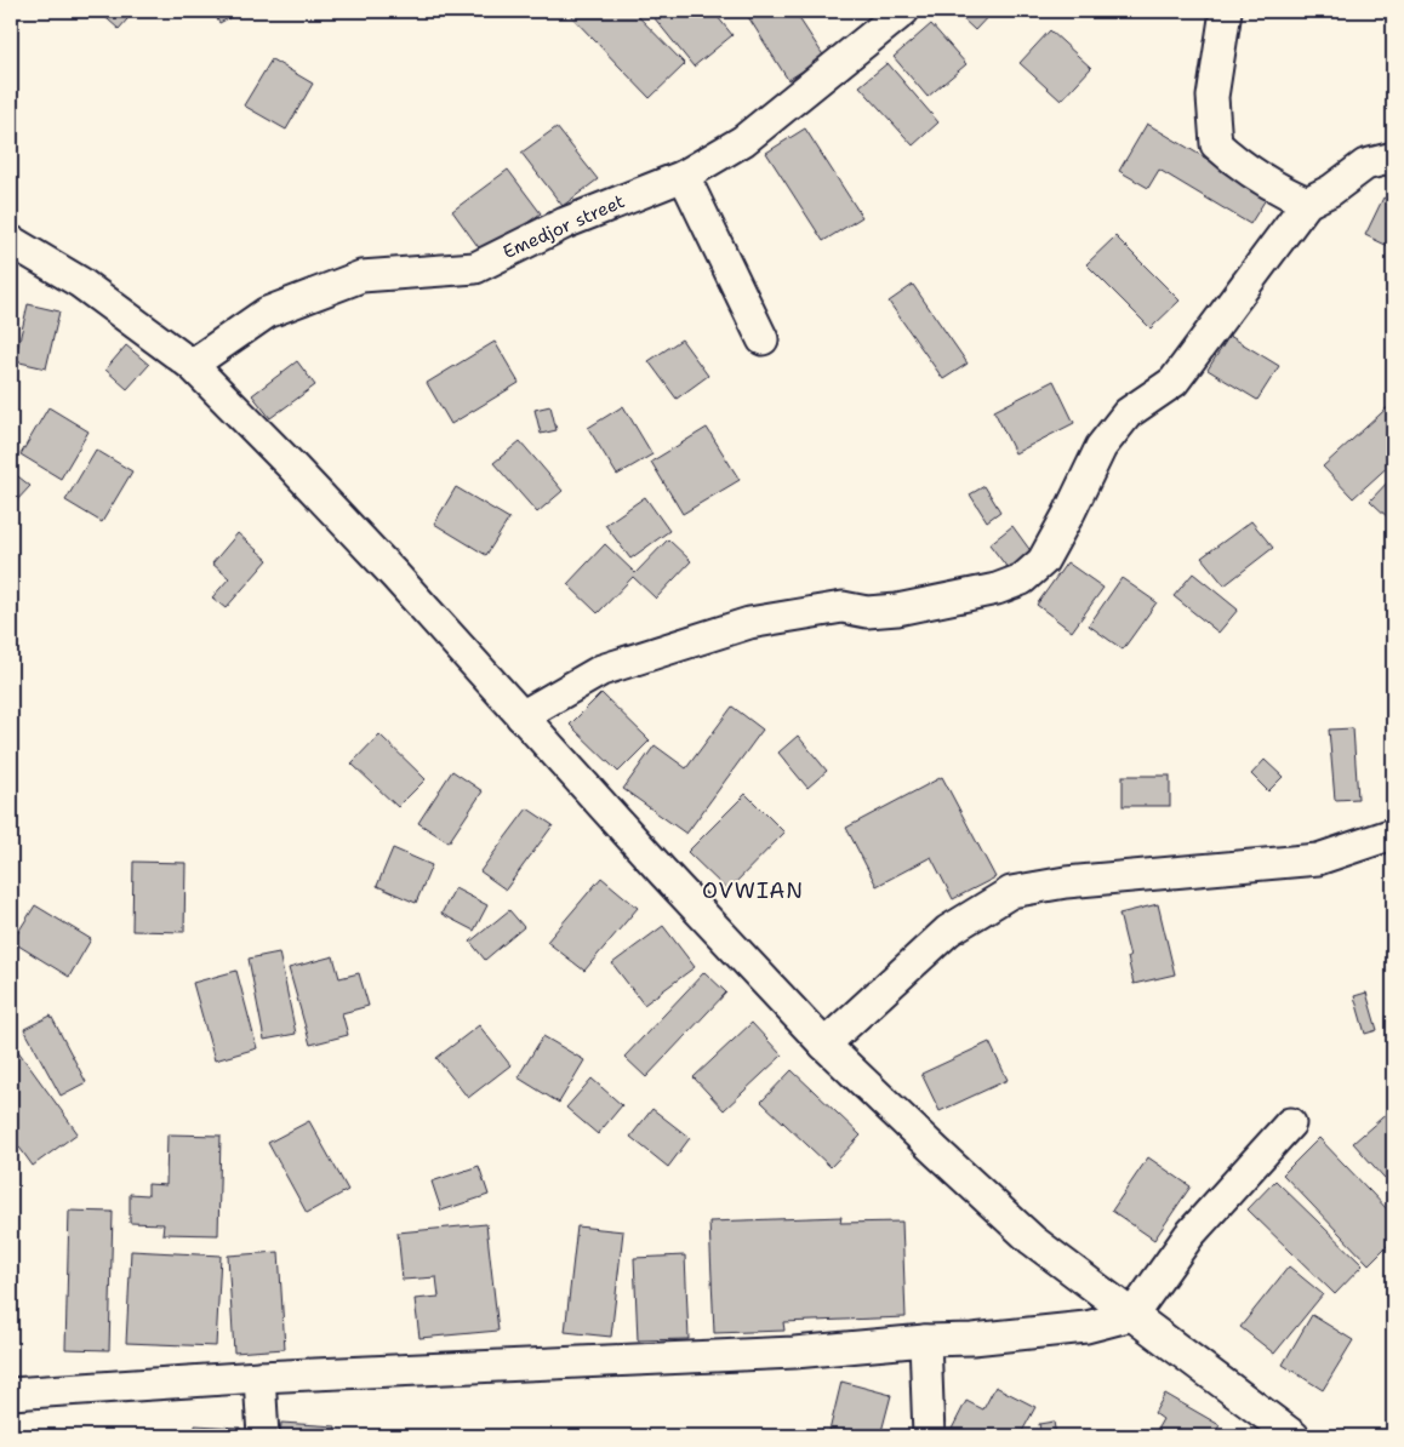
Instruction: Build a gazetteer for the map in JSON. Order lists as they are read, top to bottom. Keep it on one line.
{"streets":{"street":["Emedjor street"]},"districts":["OVWIAN"]}
